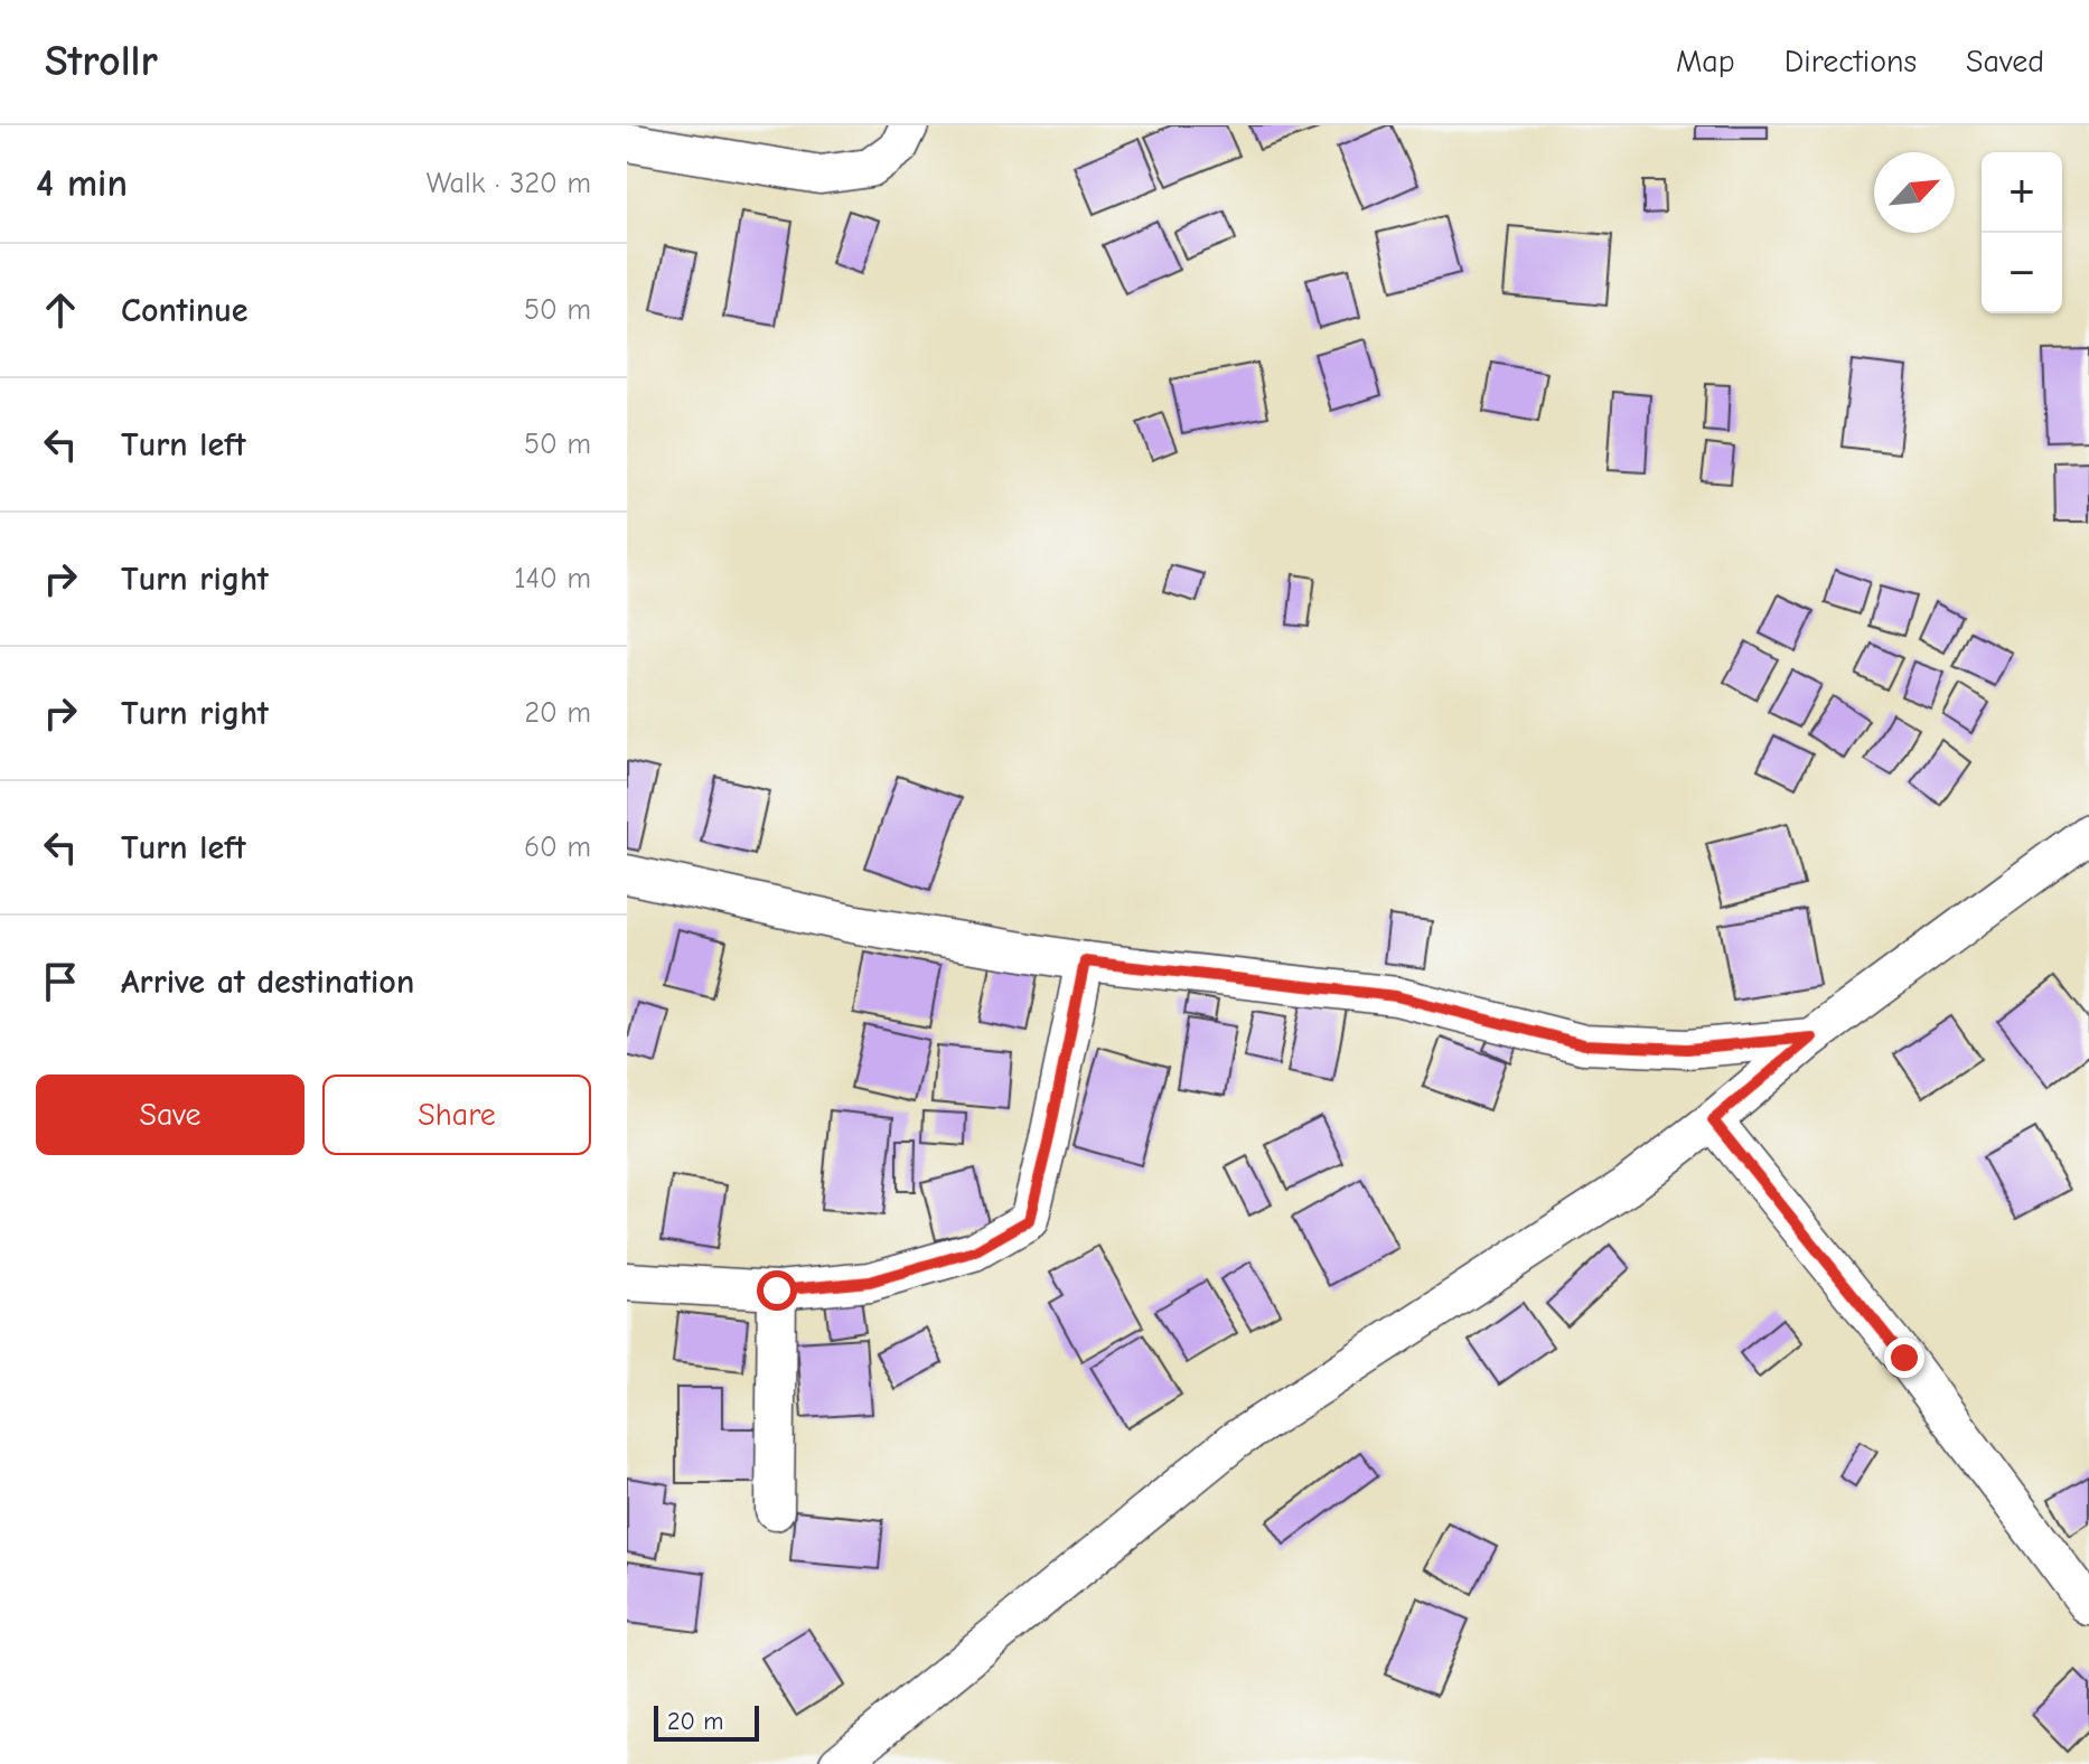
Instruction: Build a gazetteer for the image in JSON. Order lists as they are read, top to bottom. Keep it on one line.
{"scale_bar":"20 m","north":"top right","page":{"header":"Strollr","nav":["Map","Directions","Saved"],"heading":["4 min","Walk · 320 m"],"map_buttons":["+","−"],"list":[["Continue","50 m"],["Turn left","50 m"],["Turn right","140 m"],["Turn right","20 m"],["Turn left","60 m"],"Arrive at destination"],"buttons":["Save","Share"],"scale":"20 m"}}
